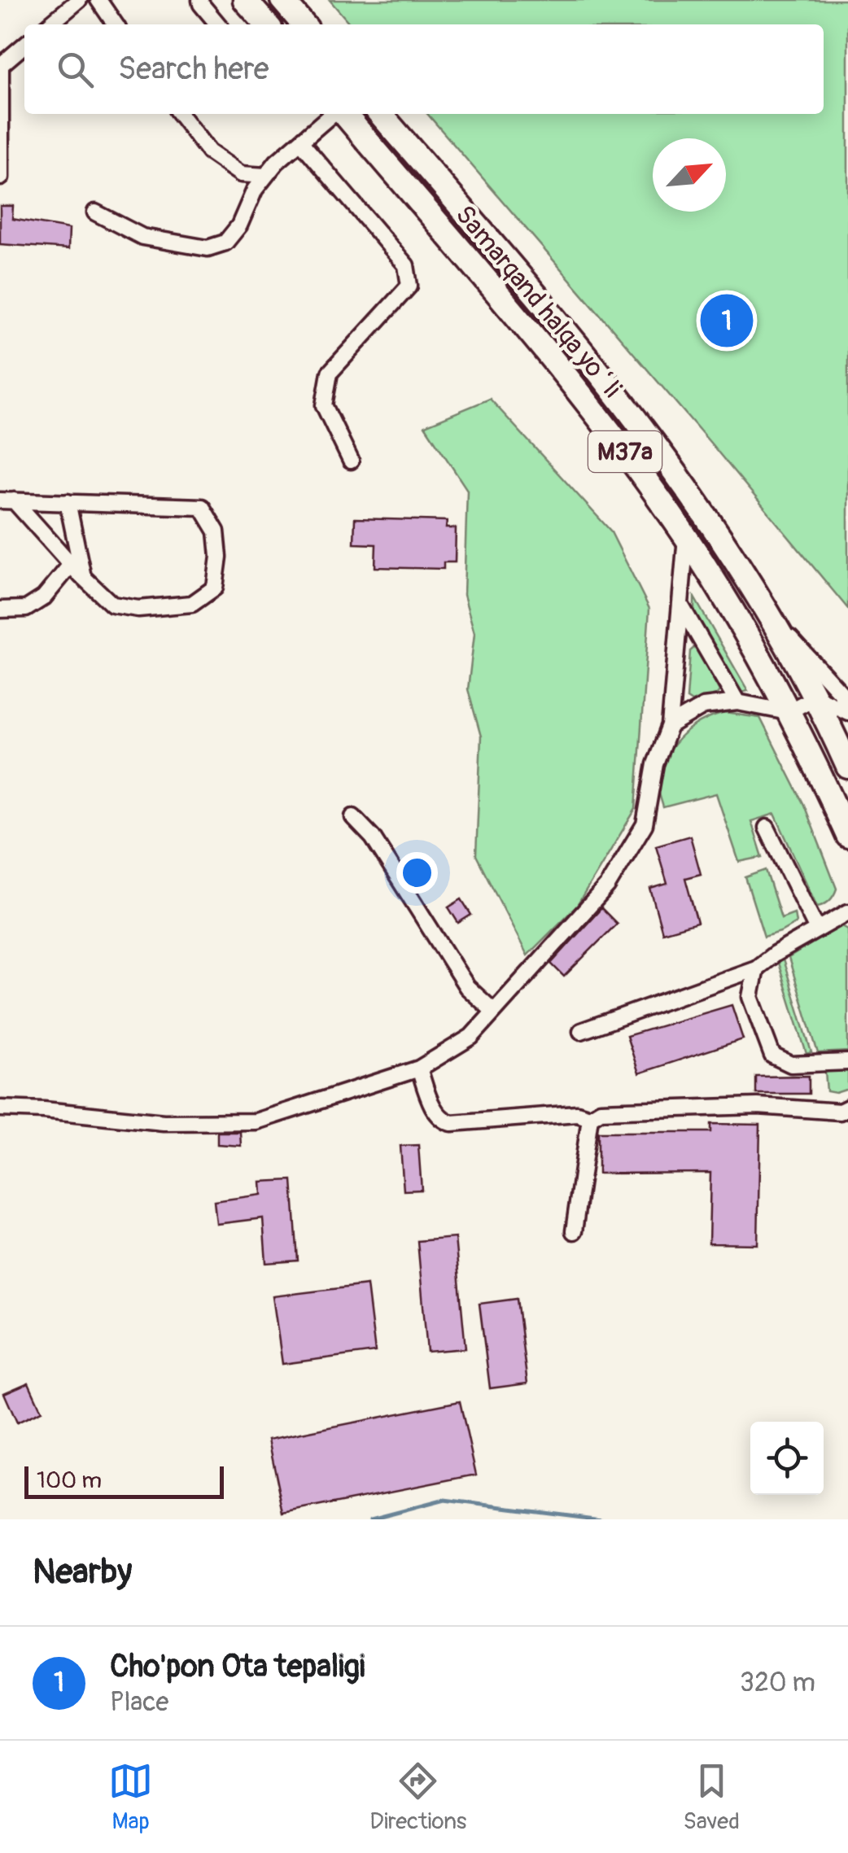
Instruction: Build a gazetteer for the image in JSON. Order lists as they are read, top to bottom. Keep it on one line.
{"streets":{"highway":["Samarqand halqa yoʻli","M37a"]},"scale_bar":"100 m","north":"top right","page":{"search":"Search here","pins":"1","scale":"100 m","heading":"Nearby","list":[{"mark":"1","name":"Cho'pon Ota tepaligi","note":"Place","value":"320 m"}],"nav":["Map","Directions","Saved"]}}
